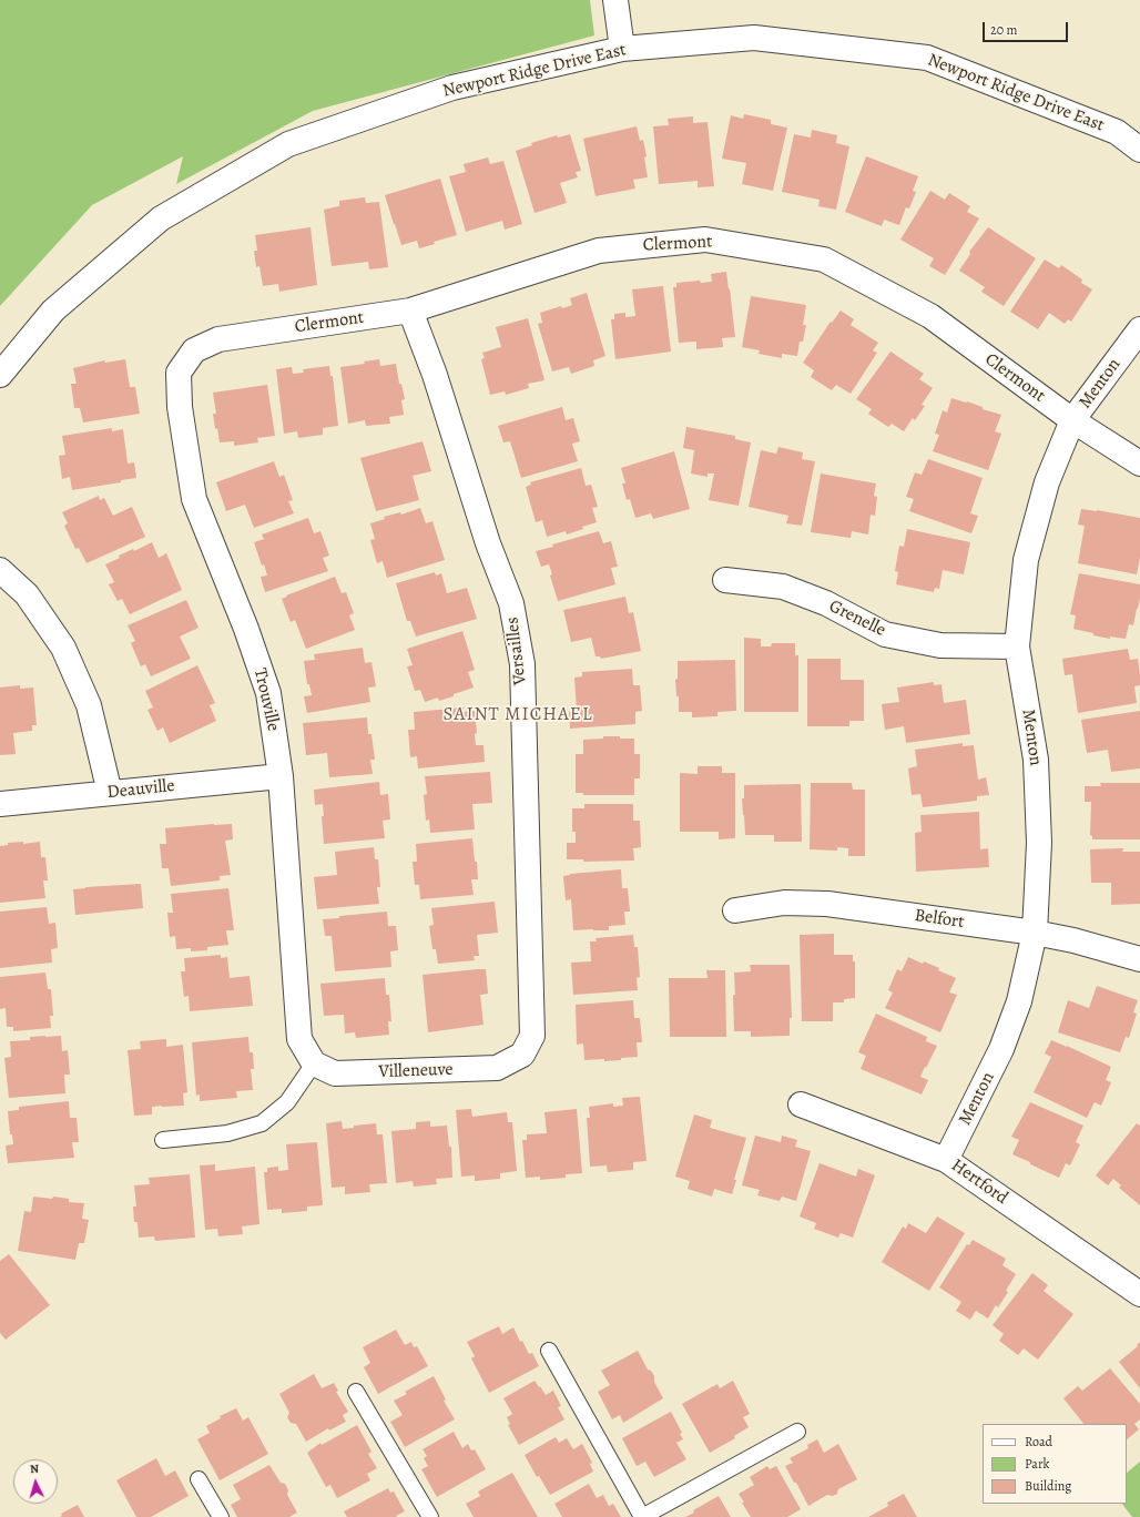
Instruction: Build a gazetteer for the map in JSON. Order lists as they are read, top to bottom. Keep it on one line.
{"streets":{"street":["Newport Ridge Drive East","Clermont","Menton","Grenelle","Versailles","Trouville","Deauville","Belfort","Villeneuve","Hertford"]},"crossings":[["Clermont","Menton"],["Clermont","Versailles"],["Clermont","Trouville"],["Menton","Grenelle"],["Menton","Belfort"],["Menton","Hertford"],["Versailles","Villeneuve"],["Trouville","Deauville"],["Trouville","Villeneuve"]],"districts":["SAINT MICHAEL"],"legend":["Road","Park","Building"],"scale_bar":"20 m","north":"top"}
